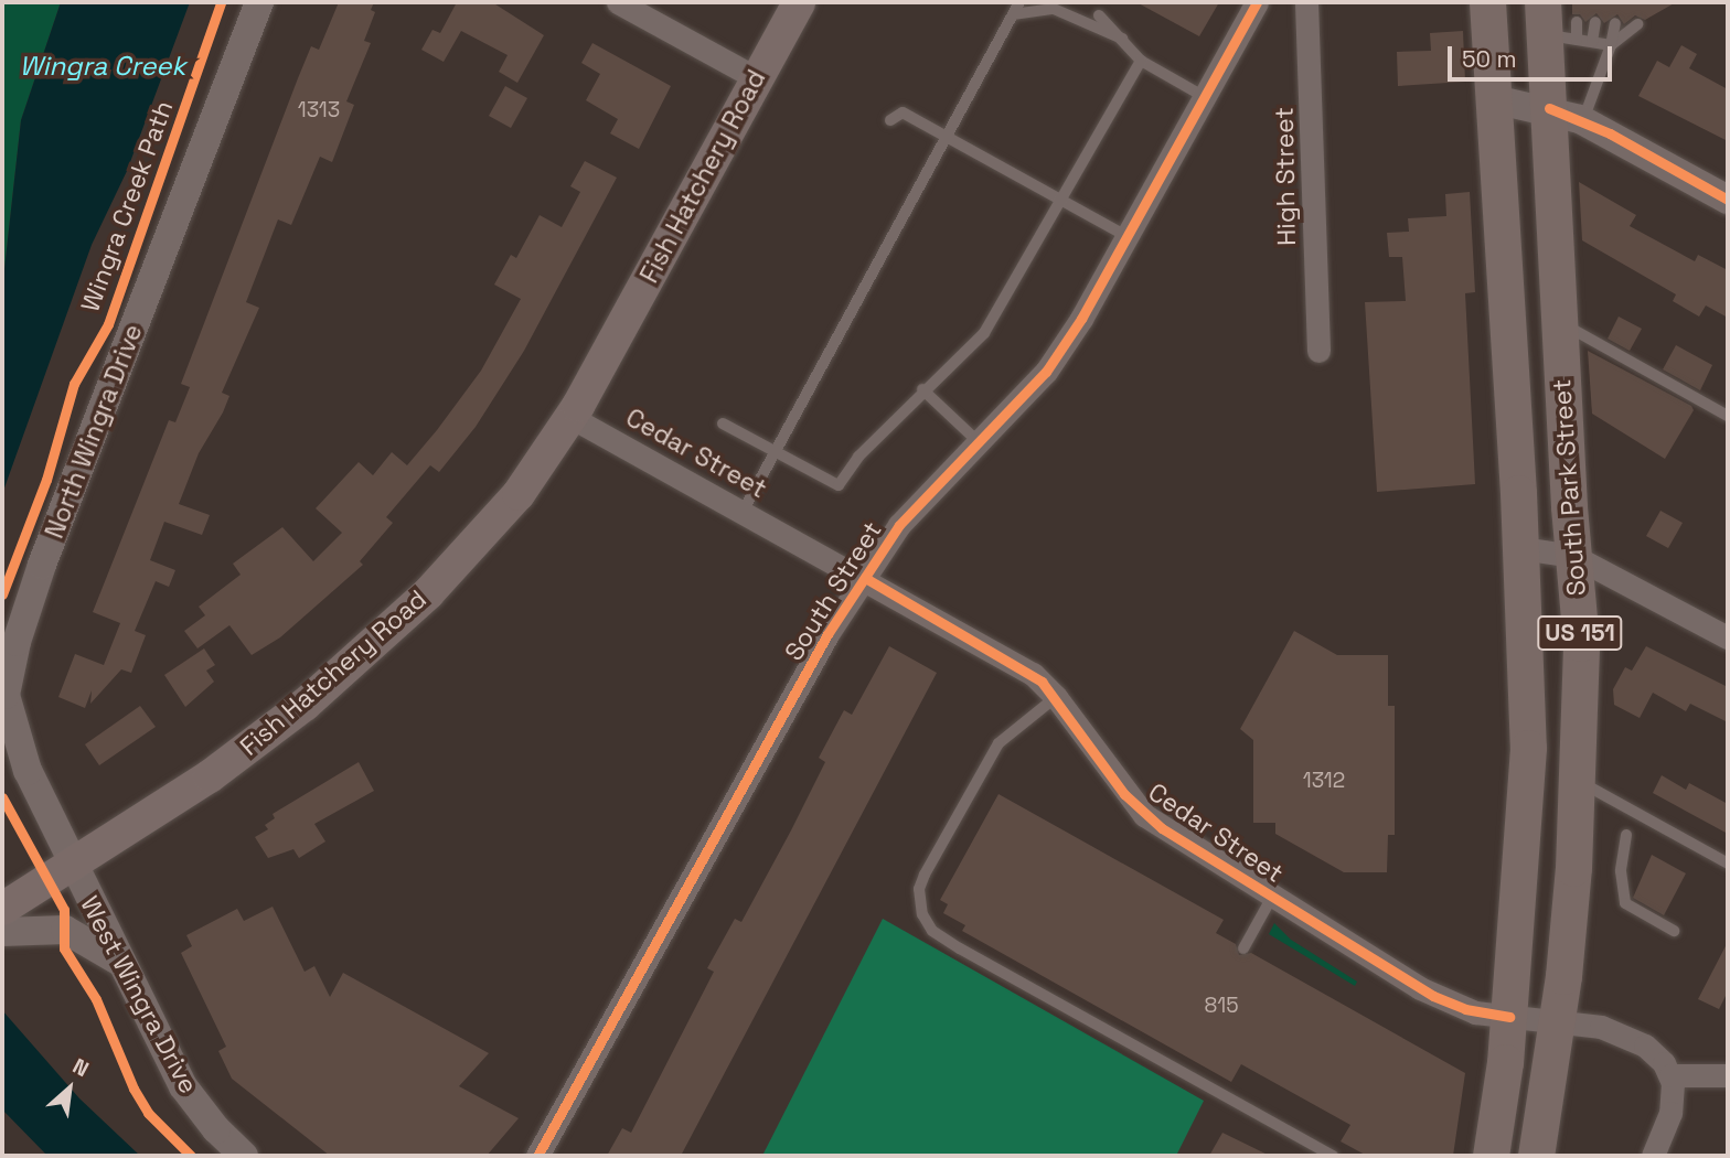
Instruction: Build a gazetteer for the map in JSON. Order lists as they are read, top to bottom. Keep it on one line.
{"streets":{"main road":["Fish Hatchery Road","South Park Street","US 151"],"street":["High Street","North Wingra Drive","Cedar Street","South Street","West Wingra Drive"],"cycle path":["Wingra Creek Path"]},"crossings":[["Fish Hatchery Road","North Wingra Drive"],["Fish Hatchery Road","Cedar Street"],["Fish Hatchery Road","West Wingra Drive"],["North Wingra Drive","West Wingra Drive"],["Cedar Street","South Park Street"],["Cedar Street","South Street"]],"water":["Wingra Creek"],"house_numbers":["1313","1312","815"],"scale_bar":"50 m","north":"top right"}
